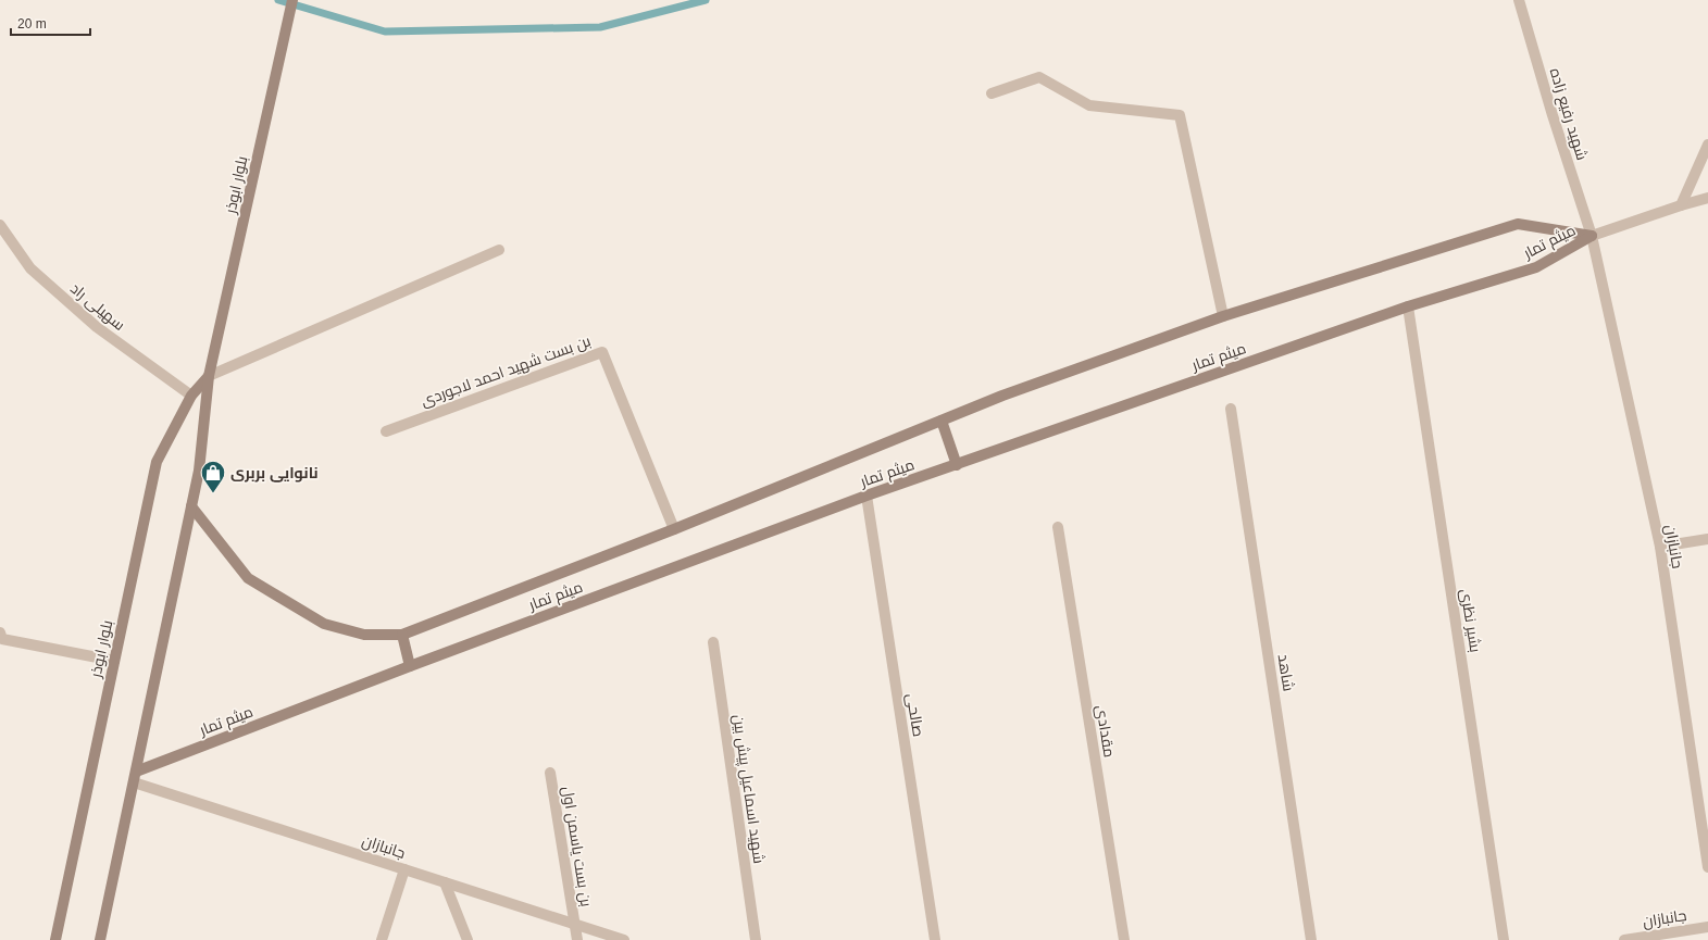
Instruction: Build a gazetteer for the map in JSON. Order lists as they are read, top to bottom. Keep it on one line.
{"streets":{"street":["شهید رفیع زاده","بلوار ابوذر","میثم تمار","سهیلی راد","بن بست شهید احمد لاجوردی","جانبازان","بشیر نظری","شاهد","صالحی","مقدادی","شهید اسماعیل پیش بین","بن بست یاسمن اول"]},"crossings":[["شهید رفیع زاده","میثم تمار"],["شهید رفیع زاده","جانبازان"],["بلوار ابوذر","میثم تمار"],["بلوار ابوذر","سهیلی راد"],["بلوار ابوذر","جانبازان"],["میثم تمار","بن بست شهید احمد لاجوردی"],["میثم تمار","جانبازان"],["میثم تمار","بشیر نظری"],["میثم تمار","صالحی"],["جانبازان","بن بست یاسمن اول"]],"places":{"shop":["نانوایی بربری"]},"scale_bar":"20 m"}
